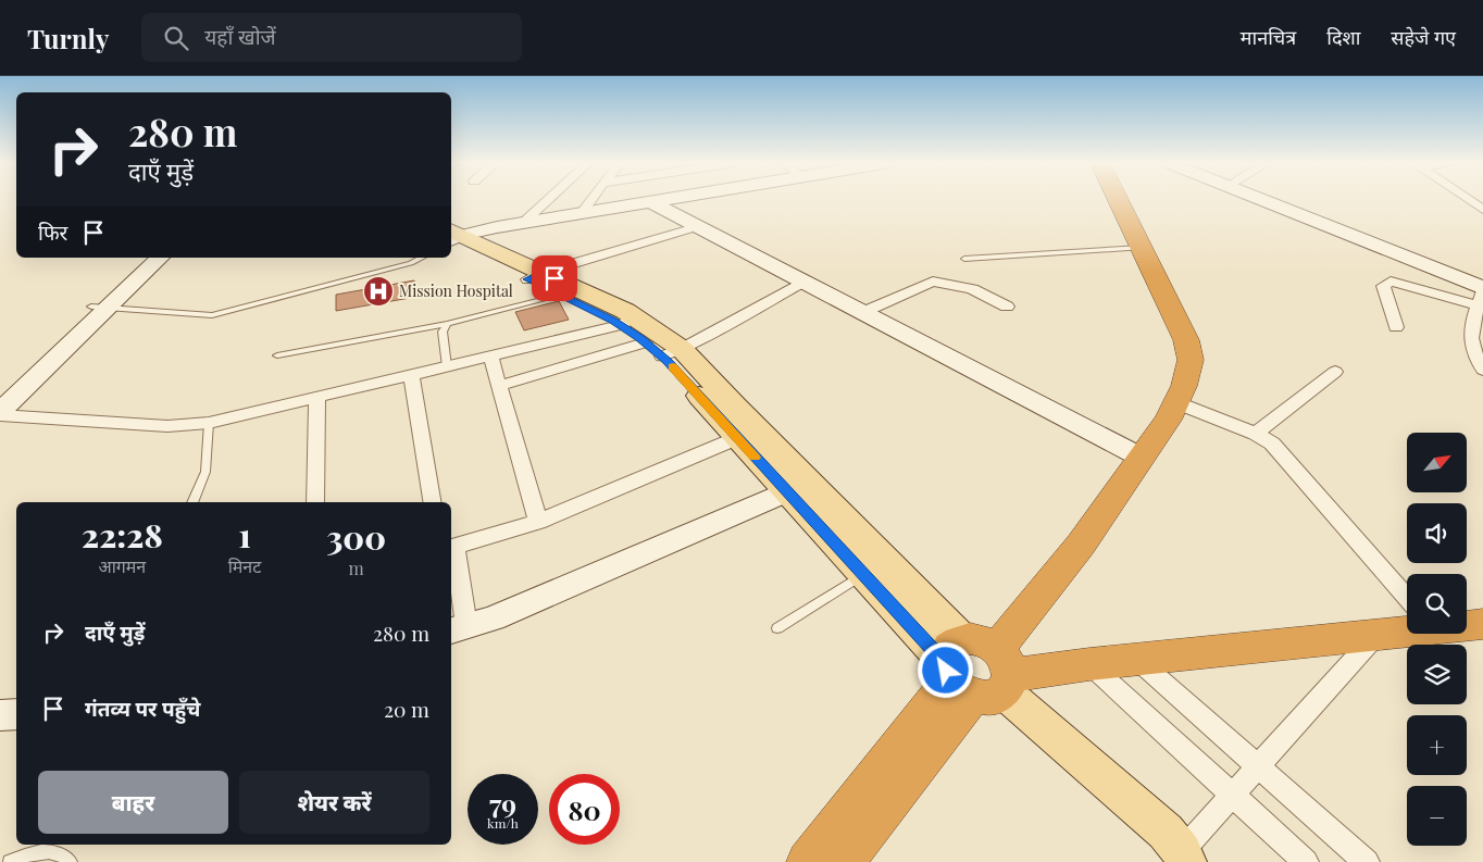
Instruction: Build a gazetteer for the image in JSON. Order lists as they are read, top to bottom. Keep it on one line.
{"places":{"hospital":["Mission Hospital"]},"north":"top right","page":{"header":"Turnly","search":"यहाँ खोजें","nav":["मानचित्र","दिशा","सहेजे गए"],"turn":["280 m","दाएँ मुड़ें"],"then":"फिर","map_buttons":["+","−"],"eta":["22:28","आगमन","1","मिनट","300","m"],"list":[{"name":"दाएँ मुड़ें","value":"280 m"},{"name":"गंतव्य पर पहुँचे","value":"20 m"}],"buttons":["बाहर","शेयर करें"],"speed":"79 km/h","limit":"80"}}
